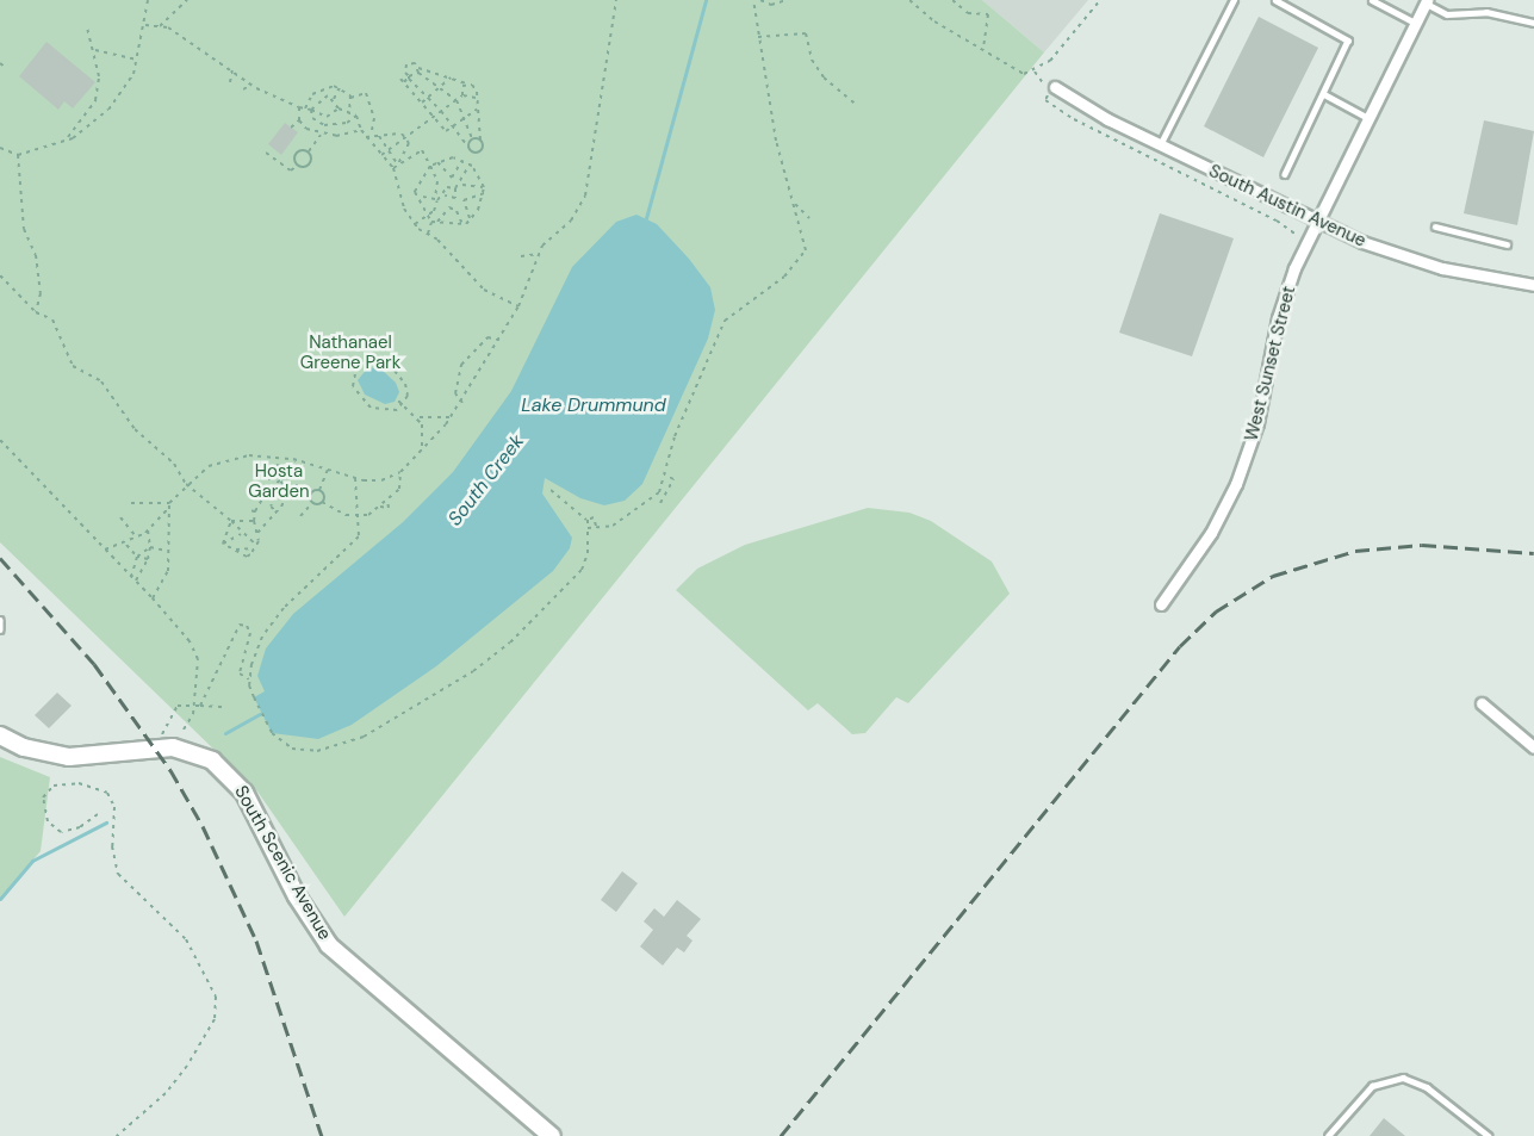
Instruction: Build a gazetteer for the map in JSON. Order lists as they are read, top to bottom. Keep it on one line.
{"streets":{"main road":["South Scenic Avenue"],"street":["South Austin Avenue","West Sunset Street"]},"crossings":[["South Austin Avenue","West Sunset Street"]],"water":["Lake Drummund","South Creek"],"parks":["Nathanael Greene Park","Hosta Garden"]}
